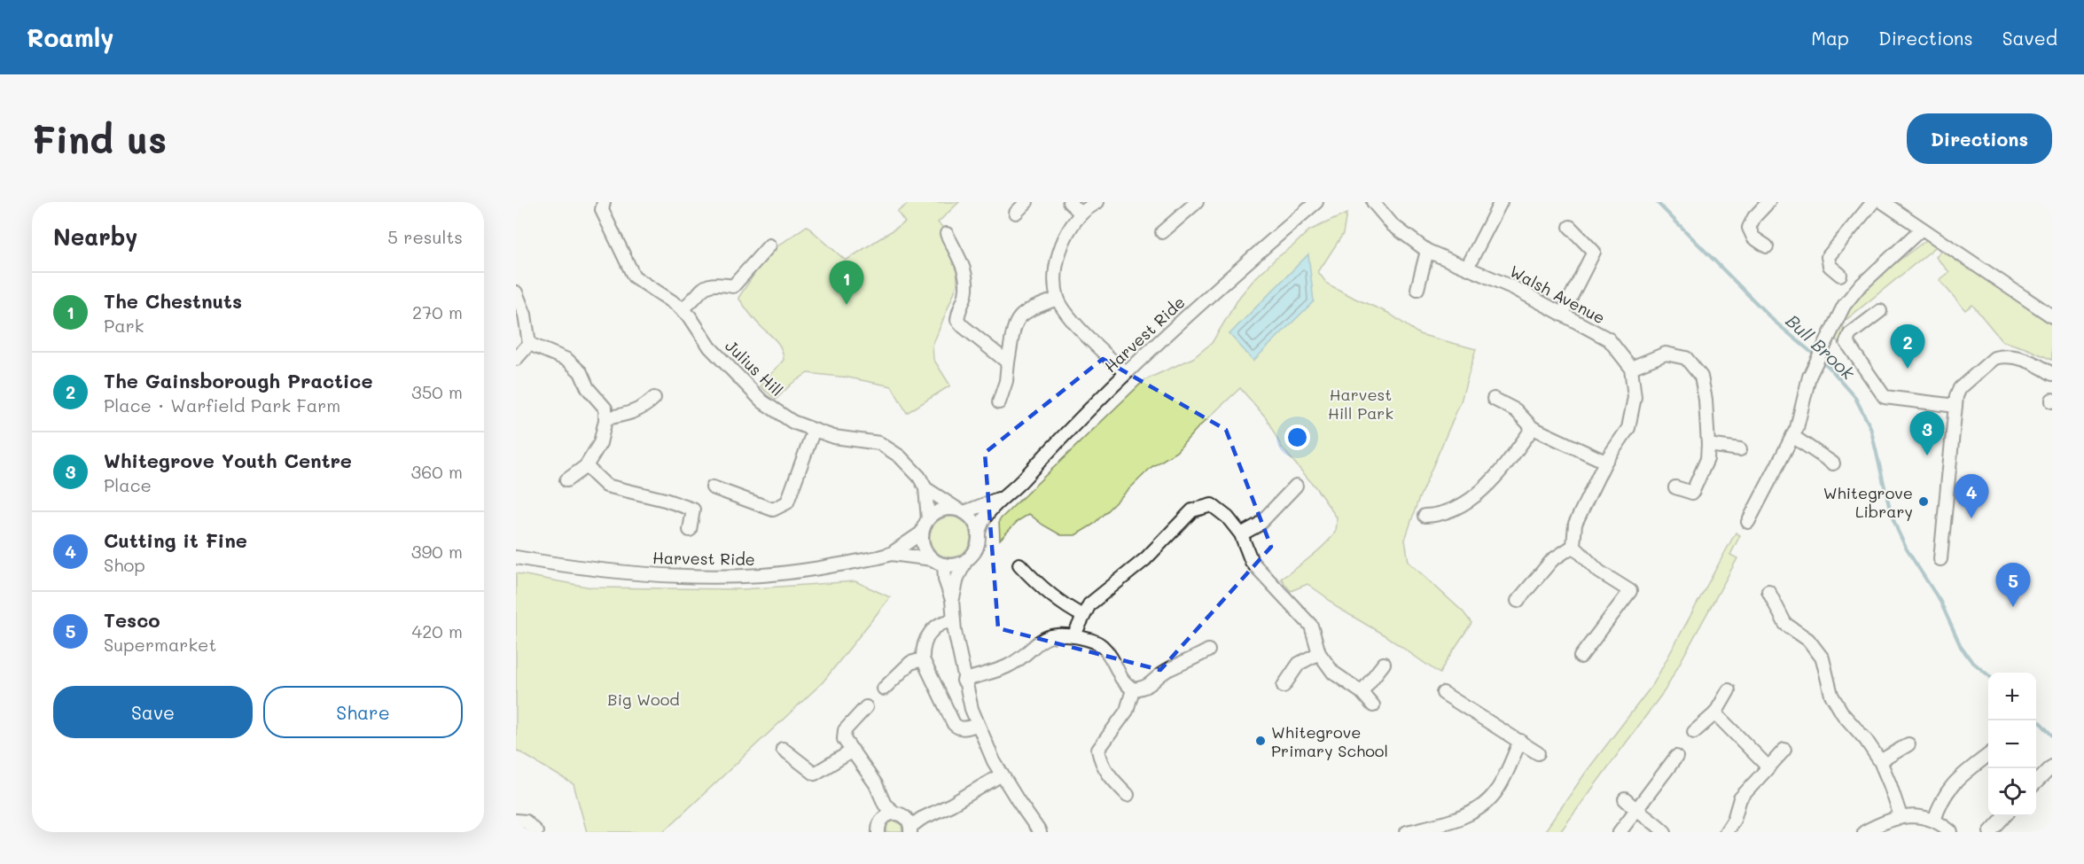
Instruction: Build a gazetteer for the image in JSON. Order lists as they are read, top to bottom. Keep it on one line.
{"streets":{"street":["Walsh Avenue","Harvest Ride","Julius Hill"]},"crossings":[["Harvest Ride","Julius Hill"]],"water":["Bull Brook"],"parks":["Harvest Hill Park","Big Wood"],"places":["Whitegrove Library","Whitegrove Primary School"],"page":{"header":"Roamly","nav":["Map","Directions","Saved"],"buttons":["Directions",["Save","Share"]],"title":"Find us","heading":["Nearby","5 results"],"pins":["1","2","3","4","5"],"list":[{"mark":"1","name":"The Chestnuts","note":"Park","value":"270 m"},{"mark":"2","name":"The Gainsborough Practice","note":"Place · Warfield Park Farm","value":"350 m"},{"mark":"3","name":"Whitegrove Youth Centre","note":"Place","value":"360 m"},{"mark":"4","name":"Cutting it Fine","note":"Shop","value":"390 m"},{"mark":"5","name":"Tesco","note":"Supermarket","value":"420 m"}],"map_buttons":["+","−"]}}
